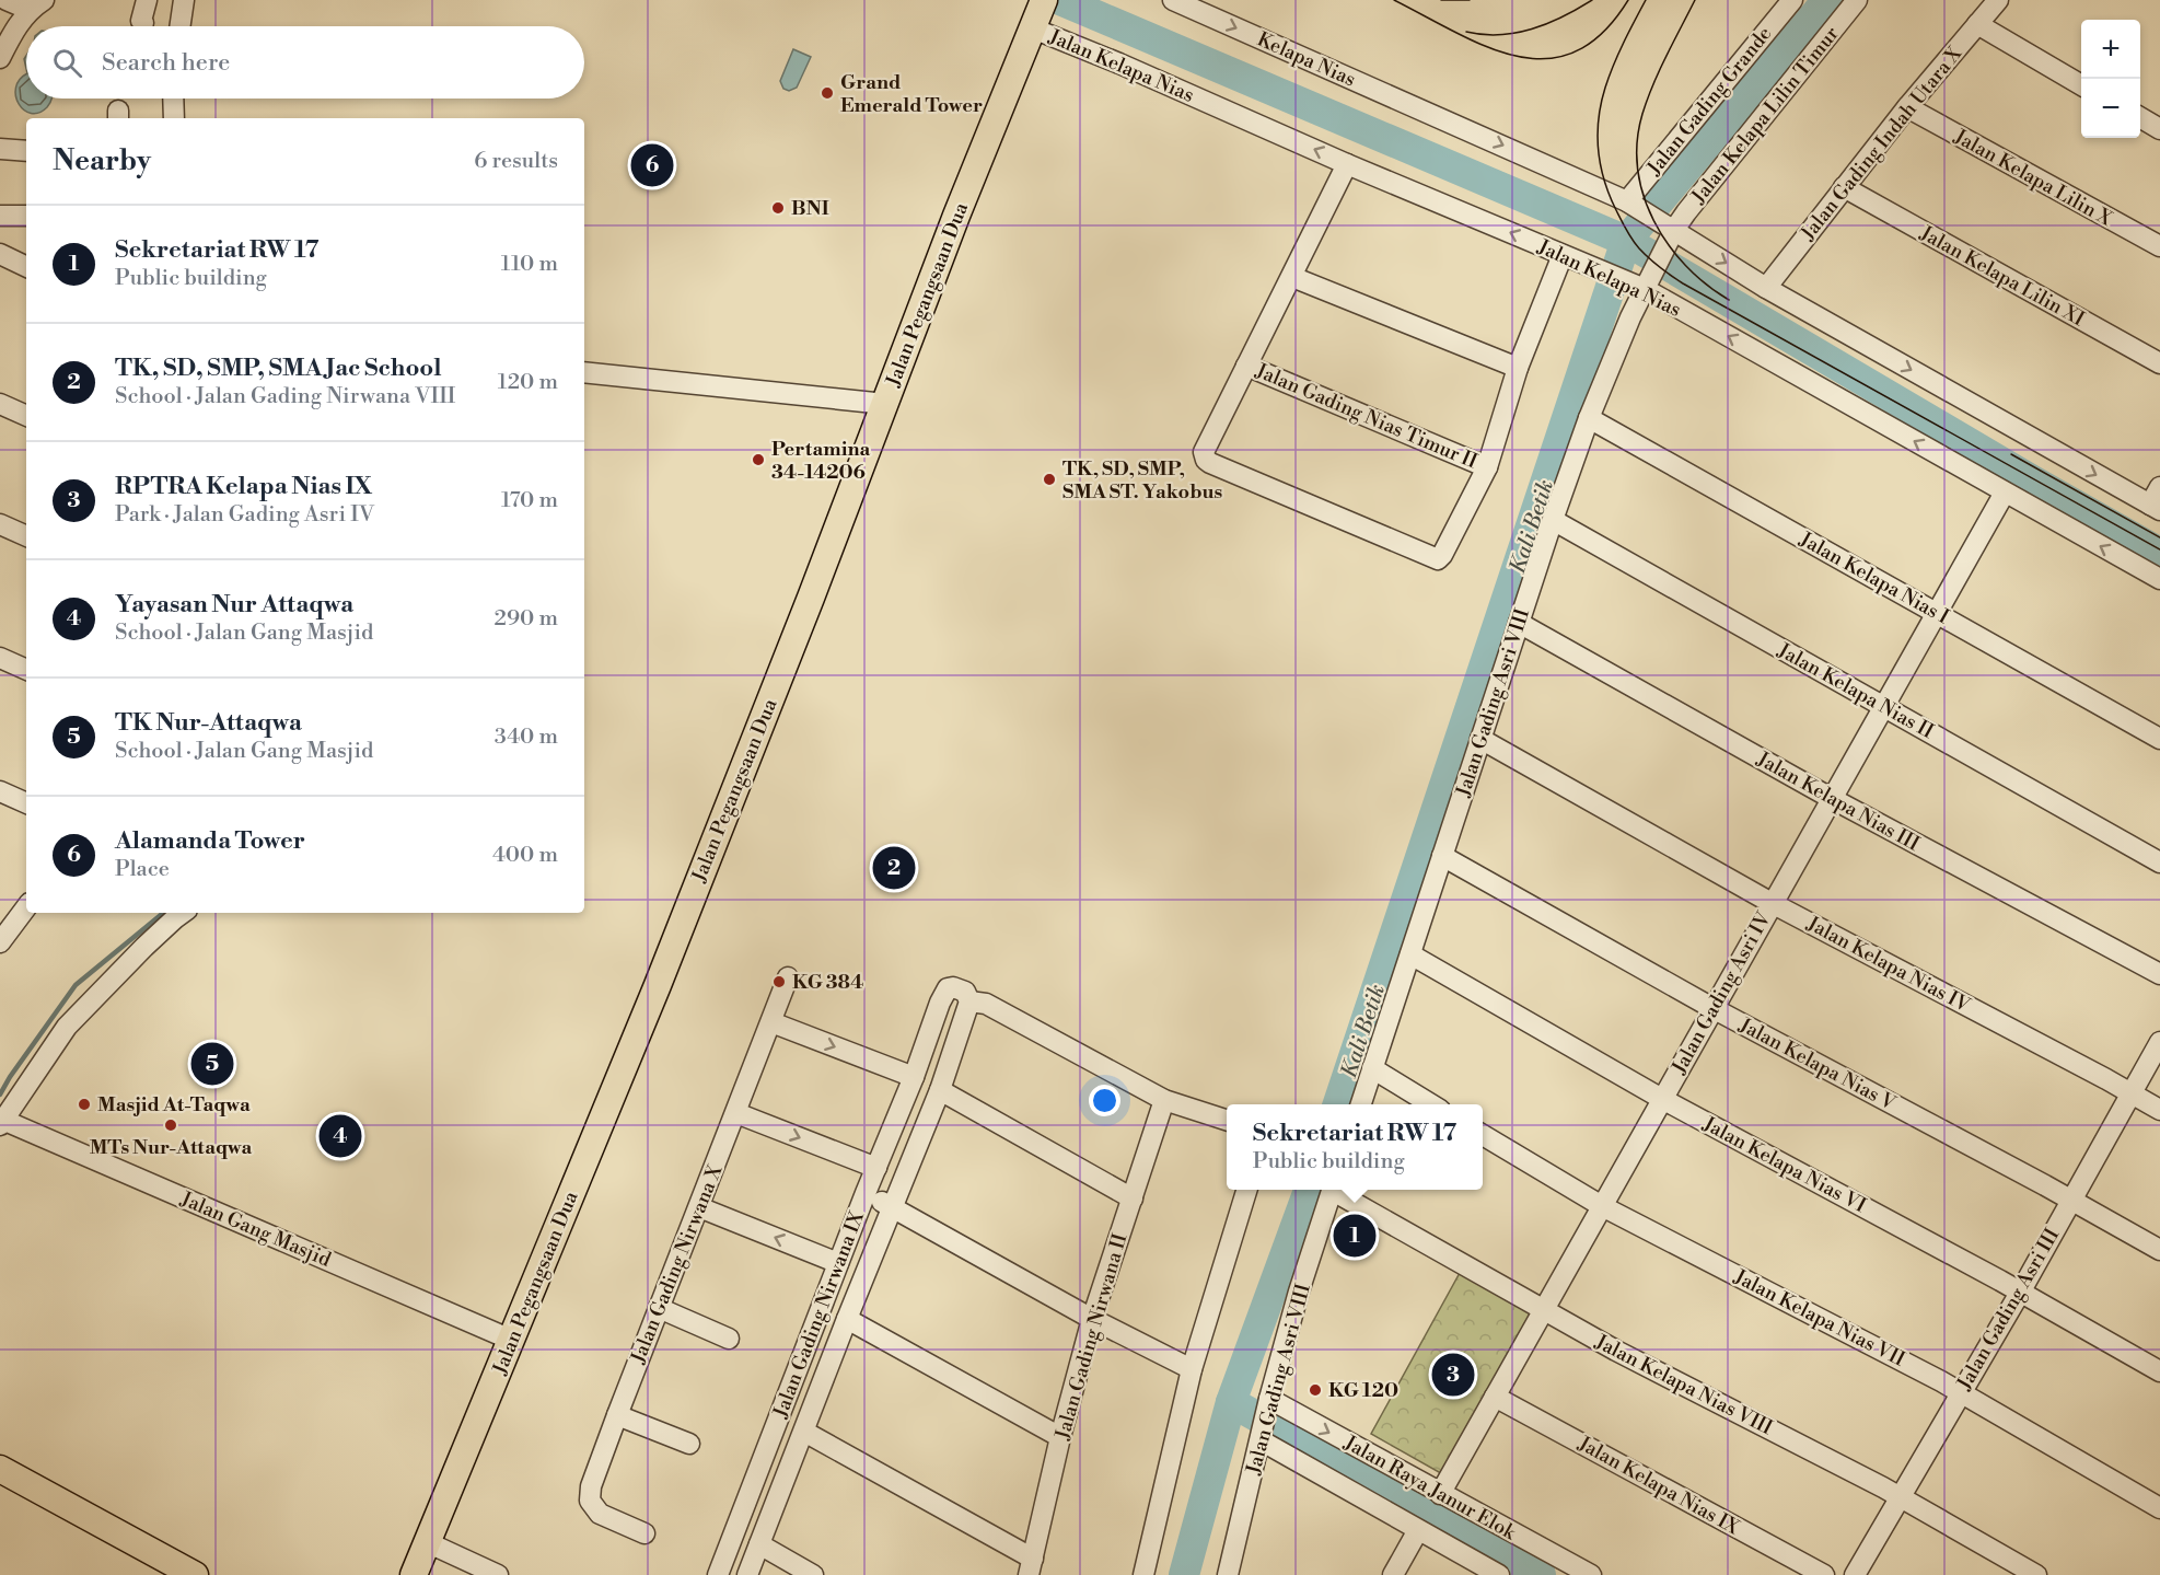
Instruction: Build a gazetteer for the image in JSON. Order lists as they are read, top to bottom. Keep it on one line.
{"streets":{"main road":["Jalan Pegangsaan Dua"],"street":["Kelapa Nias","Jalan Kelapa Nias","Jalan Gading Grande","Jalan Kelapa Lilin Timur","Jalan Gading Indah Utara X","Jalan Kelapa Lilin X","Jalan Kelapa Lilin XI","Jalan Gading Nias Timur II","Jalan Kelapa Nias I","Jalan Kelapa Nias II","Jalan Gading Asri VIII","Jalan Kelapa Nias III","Jalan Kelapa Nias IV","Jalan Gading Asri IV","Jalan Kelapa Nias V","Jalan Kelapa Nias VI","Jalan Gang Masjid","Jalan Gading Nirwana X","Jalan Gading Asri III","Jalan Gading Nirwana IX","Jalan Kelapa Nias VII","Jalan Gading Nirwana II","Jalan Kelapa Nias VIII","Jalan Kelapa Nias IX","Jalan Raya Janur Elok"]},"crossings":[["Kelapa Nias","Jalan Gading Grande"],["Jalan Kelapa Nias","Jalan Pegangsaan Dua"],["Jalan Kelapa Nias","Jalan Gading Asri VIII"],["Jalan Kelapa Nias","Jalan Gading Asri IV"],["Jalan Kelapa Lilin Timur","Jalan Gading Asri VIII"],["Jalan Gading Indah Utara X","Jalan Kelapa Lilin X"],["Jalan Gading Indah Utara X","Jalan Kelapa Lilin XI"],["Jalan Pegangsaan Dua","Jalan Gang Masjid"],["Jalan Kelapa Nias I","Jalan Gading Asri VIII"],["Jalan Kelapa Nias I","Jalan Gading Asri IV"],["Jalan Kelapa Nias II","Jalan Gading Asri VIII"],["Jalan Kelapa Nias II","Jalan Gading Asri IV"],["Jalan Gading Asri VIII","Jalan Kelapa Nias III"],["Jalan Gading Asri VIII","Jalan Kelapa Nias IV"],["Jalan Gading Asri VIII","Jalan Kelapa Nias V"],["Jalan Gading Asri VIII","Jalan Kelapa Nias VI"],["Jalan Gading Asri VIII","Jalan Raya Janur Elok"],["Jalan Kelapa Nias III","Jalan Gading Asri IV"],["Jalan Kelapa Nias IV","Jalan Gading Asri IV"],["Jalan Kelapa Nias IV","Jalan Gading Asri III"],["Jalan Gading Asri IV","Jalan Kelapa Nias V"],["Jalan Gading Asri IV","Jalan Kelapa Nias VI"],["Jalan Gading Asri IV","Jalan Kelapa Nias VII"],["Jalan Gading Asri IV","Jalan Kelapa Nias VIII"],["Jalan Gading Asri IV","Jalan Kelapa Nias IX"],["Jalan Gading Asri IV","Jalan Raya Janur Elok"],["Jalan Kelapa Nias V","Jalan Gading Asri III"],["Jalan Kelapa Nias VI","Jalan Gading Asri III"],["Jalan Gading Asri III","Jalan Kelapa Nias VII"],["Jalan Gading Asri III","Jalan Kelapa Nias VIII"]],"one_way":["Kelapa Nias"],"water":["Kali Betik"],"places":["Grand Emerald Tower","BNI","Pertamina 34-14206","TK, SD, SMP, SMA ST. Yakobus","KG 384","Masjid At-Taqwa","MTs Nur-Attaqwa","KG 120"],"page":{"map_buttons":["+","−"],"search":"Search here","heading":["Nearby","6 results"],"pins":["6","2","5","4","1","3"],"list":[{"mark":"1","name":"Sekretariat RW 17","note":"Public building","value":"110 m"},{"mark":"2","name":"TK, SD, SMP, SMA Jac School","note":"School · Jalan Gading Nirwana VIII","value":"120 m"},{"mark":"3","name":"RPTRA Kelapa Nias IX","note":"Park · Jalan Gading Asri IV","value":"170 m"},{"mark":"4","name":"Yayasan Nur Attaqwa","note":"School · Jalan Gang Masjid","value":"290 m"},{"mark":"5","name":"TK Nur-Attaqwa","note":"School · Jalan Gang Masjid","value":"340 m"},{"mark":"6","name":"Alamanda Tower","note":"Place","value":"400 m"}],"popup":["Sekretariat RW 17","Public building"]}}
